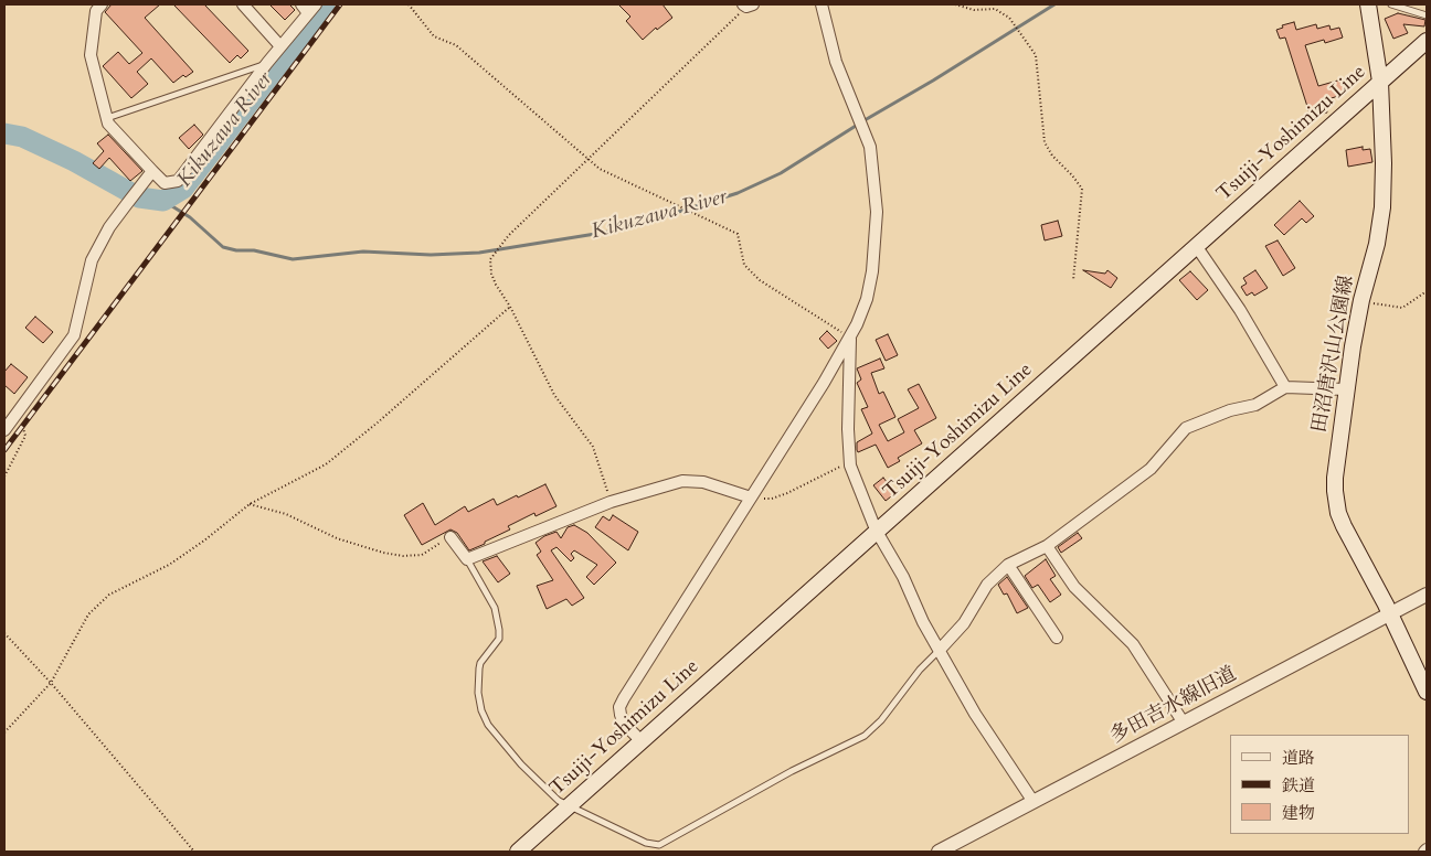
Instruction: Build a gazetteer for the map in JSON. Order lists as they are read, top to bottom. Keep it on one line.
{"streets":{"main road":["Tsuiji-Yoshimizu Line","田沼唐沢山公園線"],"street":["多田吉水線旧道"]},"crossings":[["Tsuiji-Yoshimizu Line","田沼唐沢山公園線"],["田沼唐沢山公園線","多田吉水線旧道"]],"water":["Kikuzawa River"],"legend":["道路","鉄道","建物"]}
